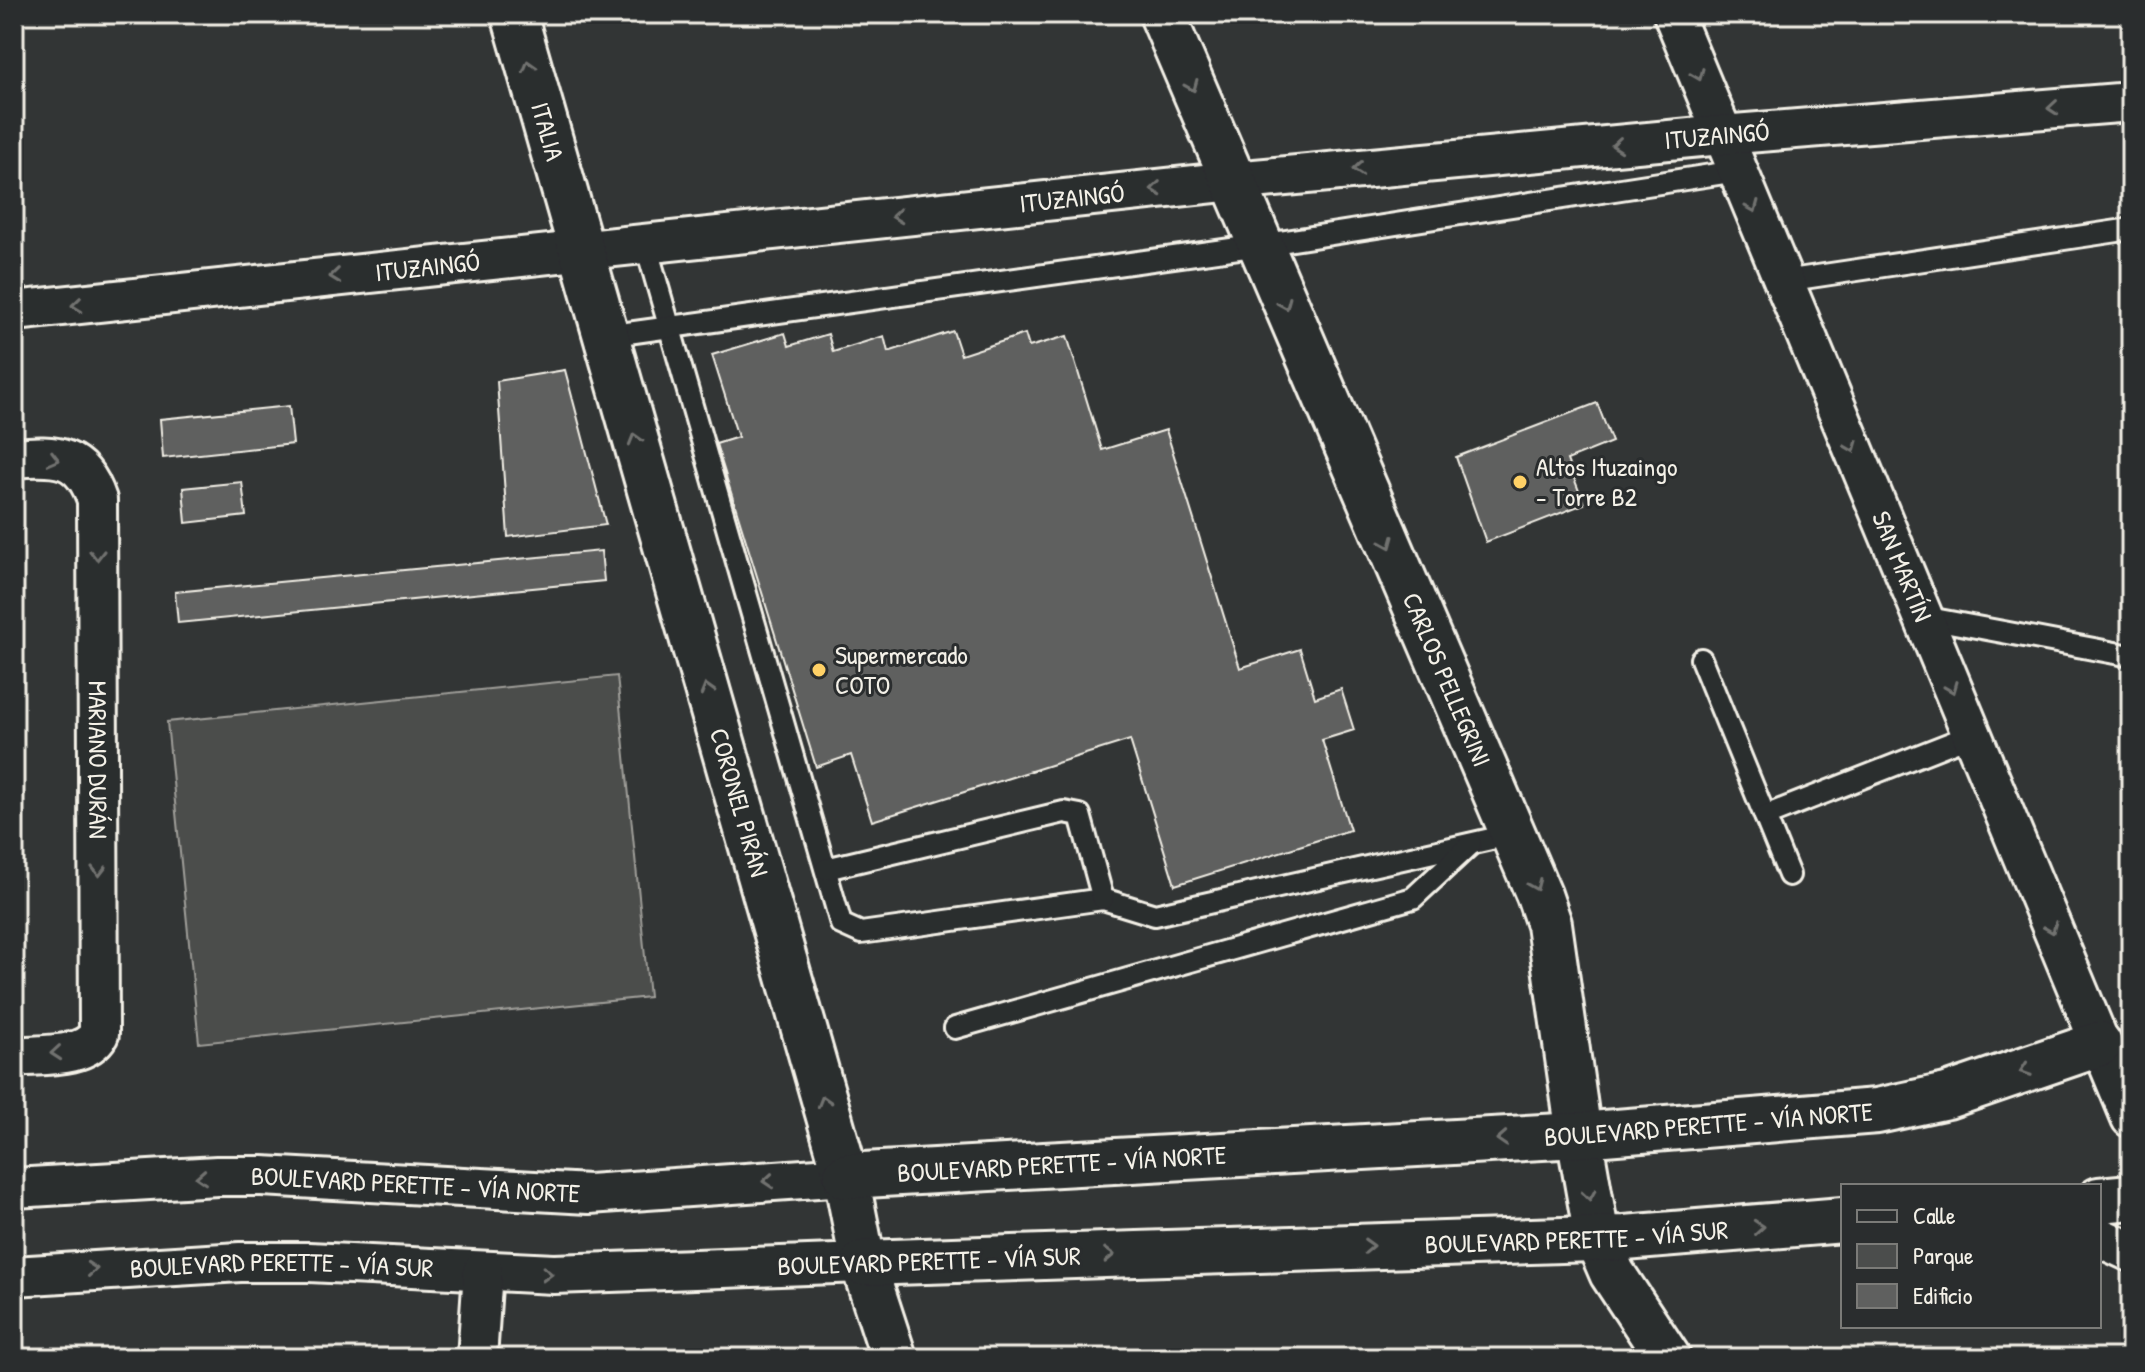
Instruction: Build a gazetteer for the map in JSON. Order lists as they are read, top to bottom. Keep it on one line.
{"streets":{"street":["ITALIA","ITUZAINGÓ","SAN MARTÍN","CARLOS PELLEGRINI","MARIANO DURÁN","CORONEL PIRÁN","BOULEVARD PERETTE - VÍA NORTE","BOULEVARD PERETTE - VÍA SUR"]},"crossings":[["ITALIA","ITUZAINGÓ"],["ITALIA","CORONEL PIRÁN"],["ITUZAINGÓ","SAN MARTÍN"],["ITUZAINGÓ","CARLOS PELLEGRINI"],["ITUZAINGÓ","CORONEL PIRÁN"],["SAN MARTÍN","BOULEVARD PERETTE - VÍA NORTE"],["CARLOS PELLEGRINI","BOULEVARD PERETTE - VÍA NORTE"],["CARLOS PELLEGRINI","BOULEVARD PERETTE - VÍA SUR"],["CORONEL PIRÁN","BOULEVARD PERETTE - VÍA NORTE"],["CORONEL PIRÁN","BOULEVARD PERETTE - VÍA SUR"]],"one_way":["ITALIA","ITUZAINGÓ","SAN MARTÍN","CARLOS PELLEGRINI","MARIANO DURÁN","CORONEL PIRÁN","BOULEVARD PERETTE - VÍA NORTE","BOULEVARD PERETTE - VÍA SUR"],"places":["Altos Ituzaingo - Torre B2","Supermercado COTO"],"legend":["Calle","Parque","Edificio"]}
